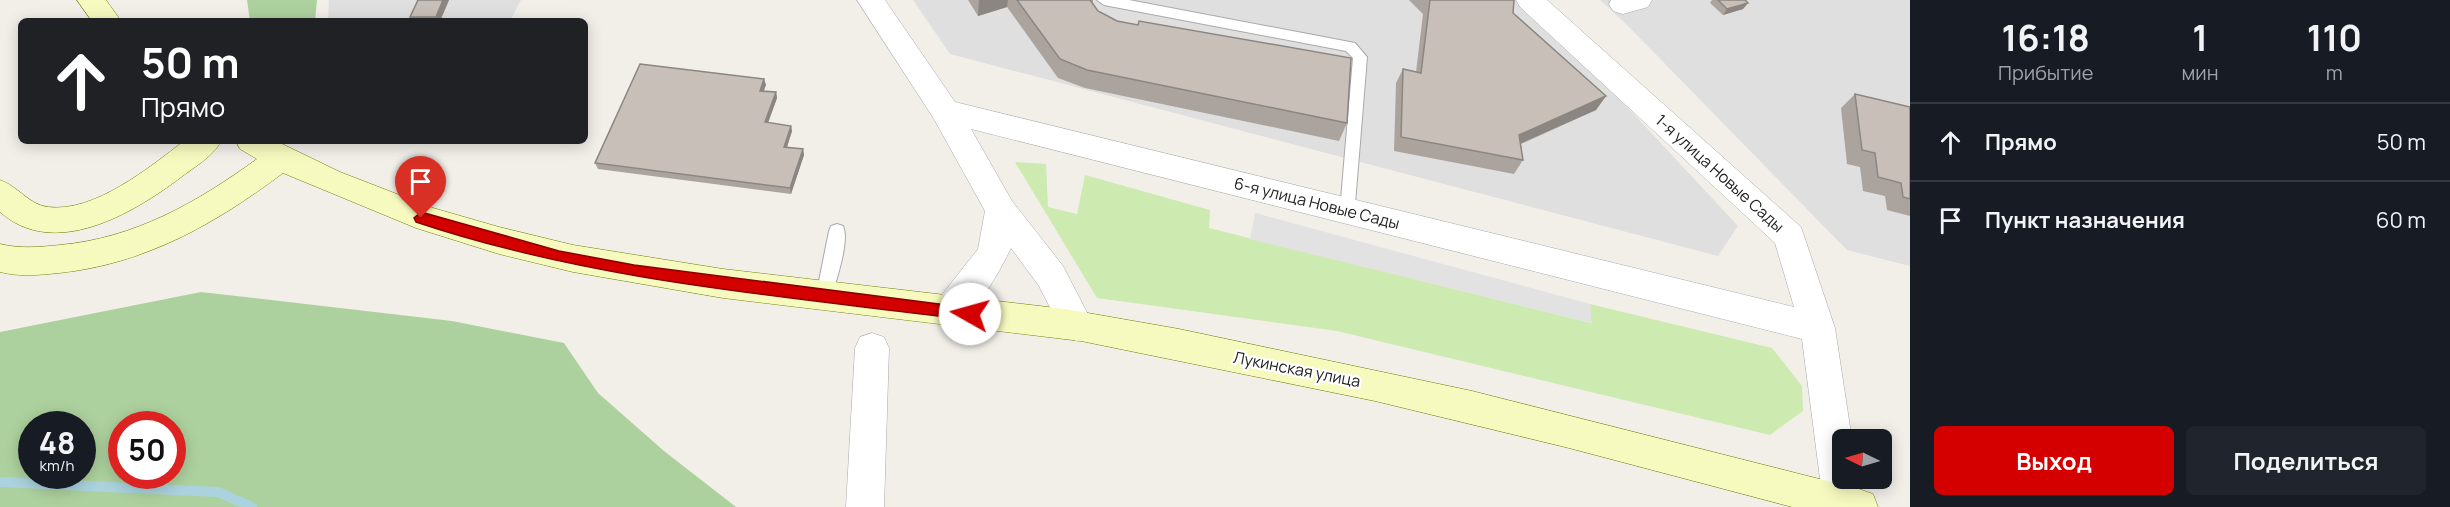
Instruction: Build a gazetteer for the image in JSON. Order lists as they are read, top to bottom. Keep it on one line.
{"streets":{"main road":["Лукинская улица"],"street":["1-я улица Новые Сады","6-я улица Новые Сады"]},"crossings":[["1-я улица Новые Сады","6-я улица Новые Сады"],["1-я улица Новые Сады","Лукинская улица"]],"north":"left","page":{"eta":["16:18","Прибытие","1","мин","110","m"],"turn":["50 m","Прямо"],"list":[{"name":"Прямо","value":"50 m"},{"name":"Пункт назначения","value":"60 m"}],"speed":"48 km/h","limit":"50","buttons":["Выход","Поделиться"]}}
